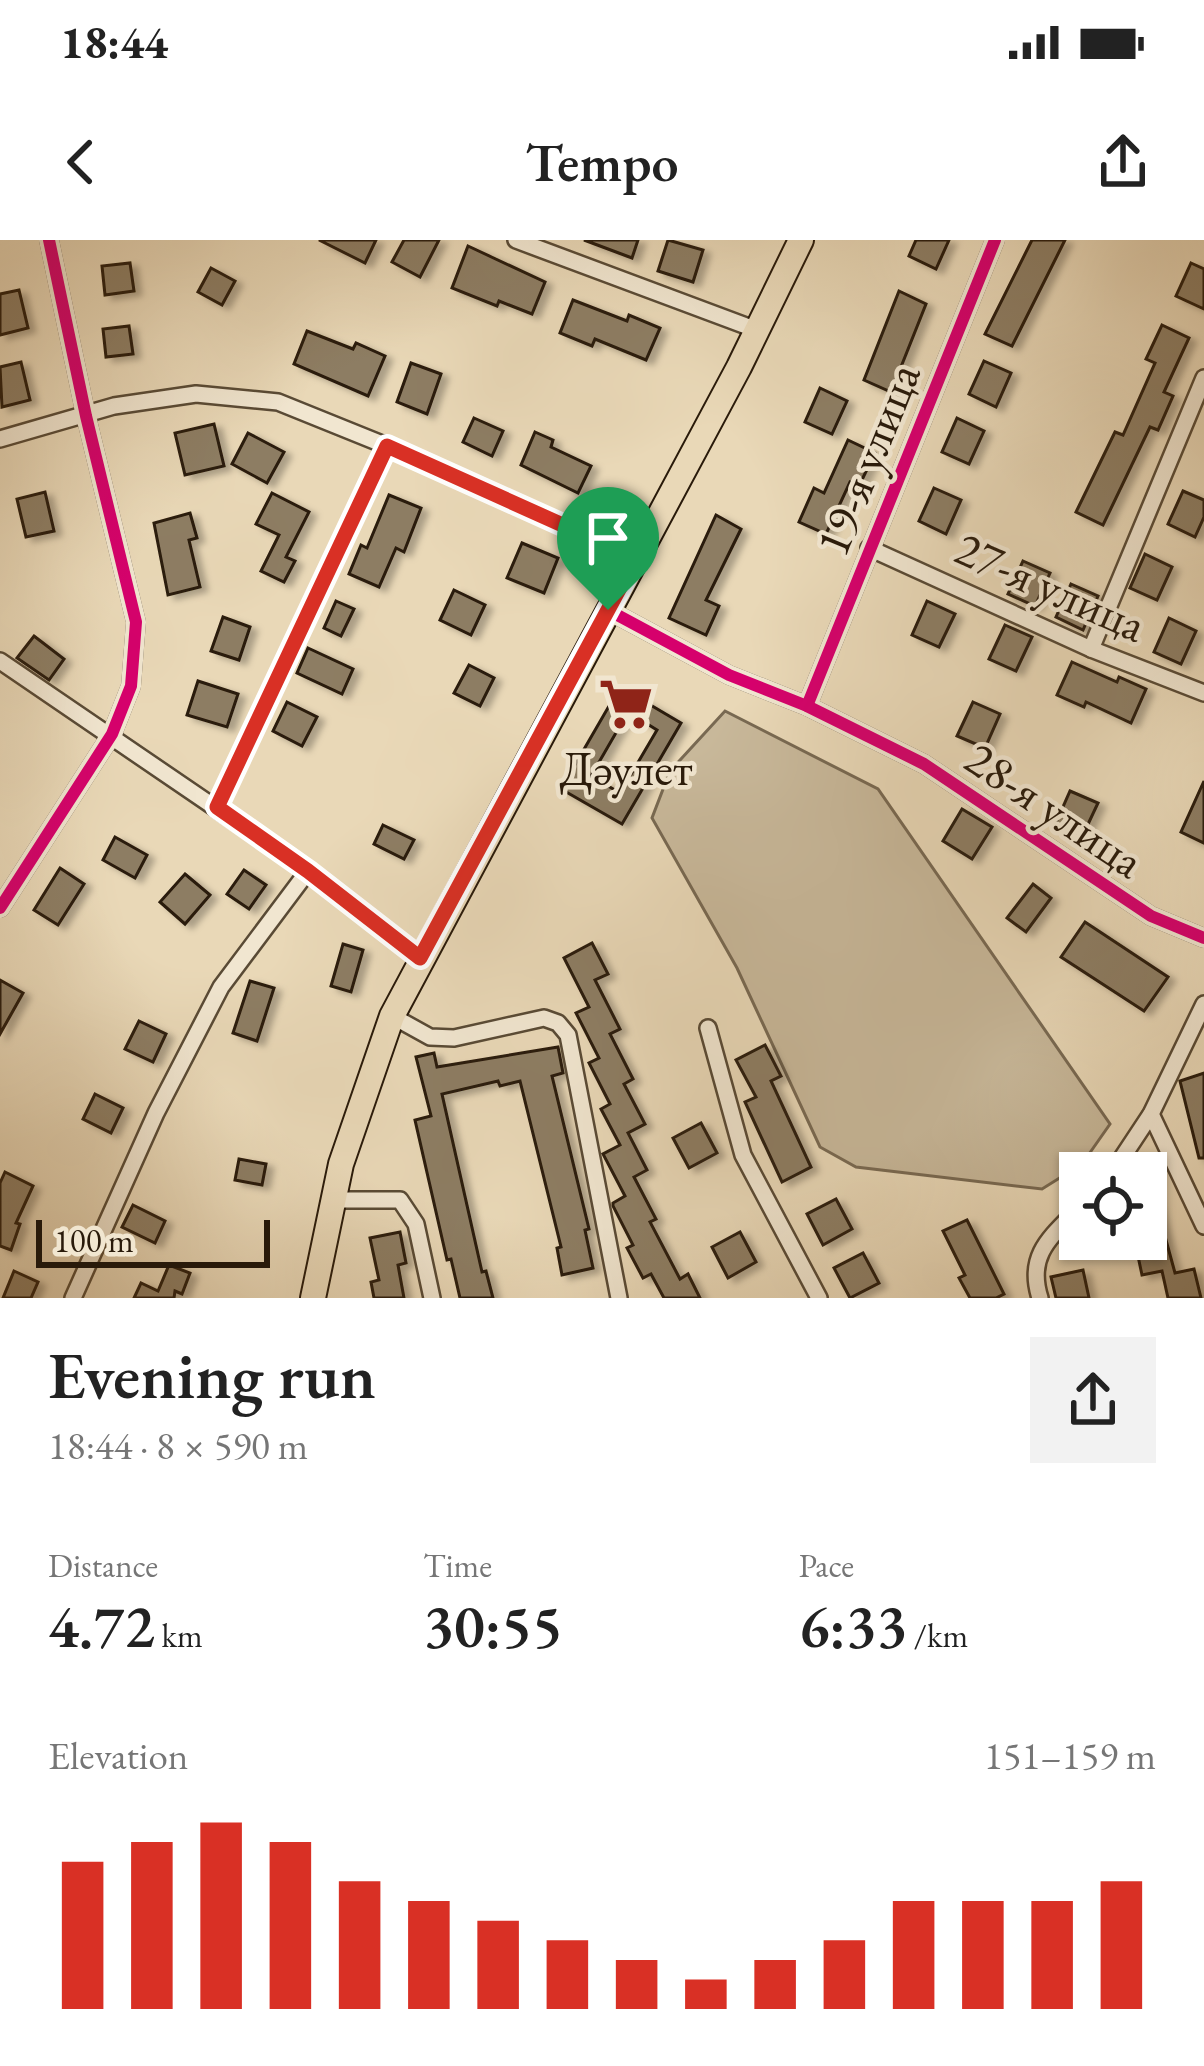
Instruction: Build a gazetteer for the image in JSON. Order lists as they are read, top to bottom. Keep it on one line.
{"streets":{"street":["19-я улица","27-я улица","28-я улица"]},"crossings":[["19-я улица","27-я улица"],["19-я улица","28-я улица"]],"places":{"supermarket":["Дәулет"]},"scale_bar":"100 m","page":{"status":"18:44","header":"Tempo","scale":"100 m","heading":["Evening run","18:44 · 8 × 590 m"],"stats":[["Distance","4.72 km"],["Time","30:55"],["Pace","6:33 /km"]],"chart":["Elevation","151–159 m"]}}
